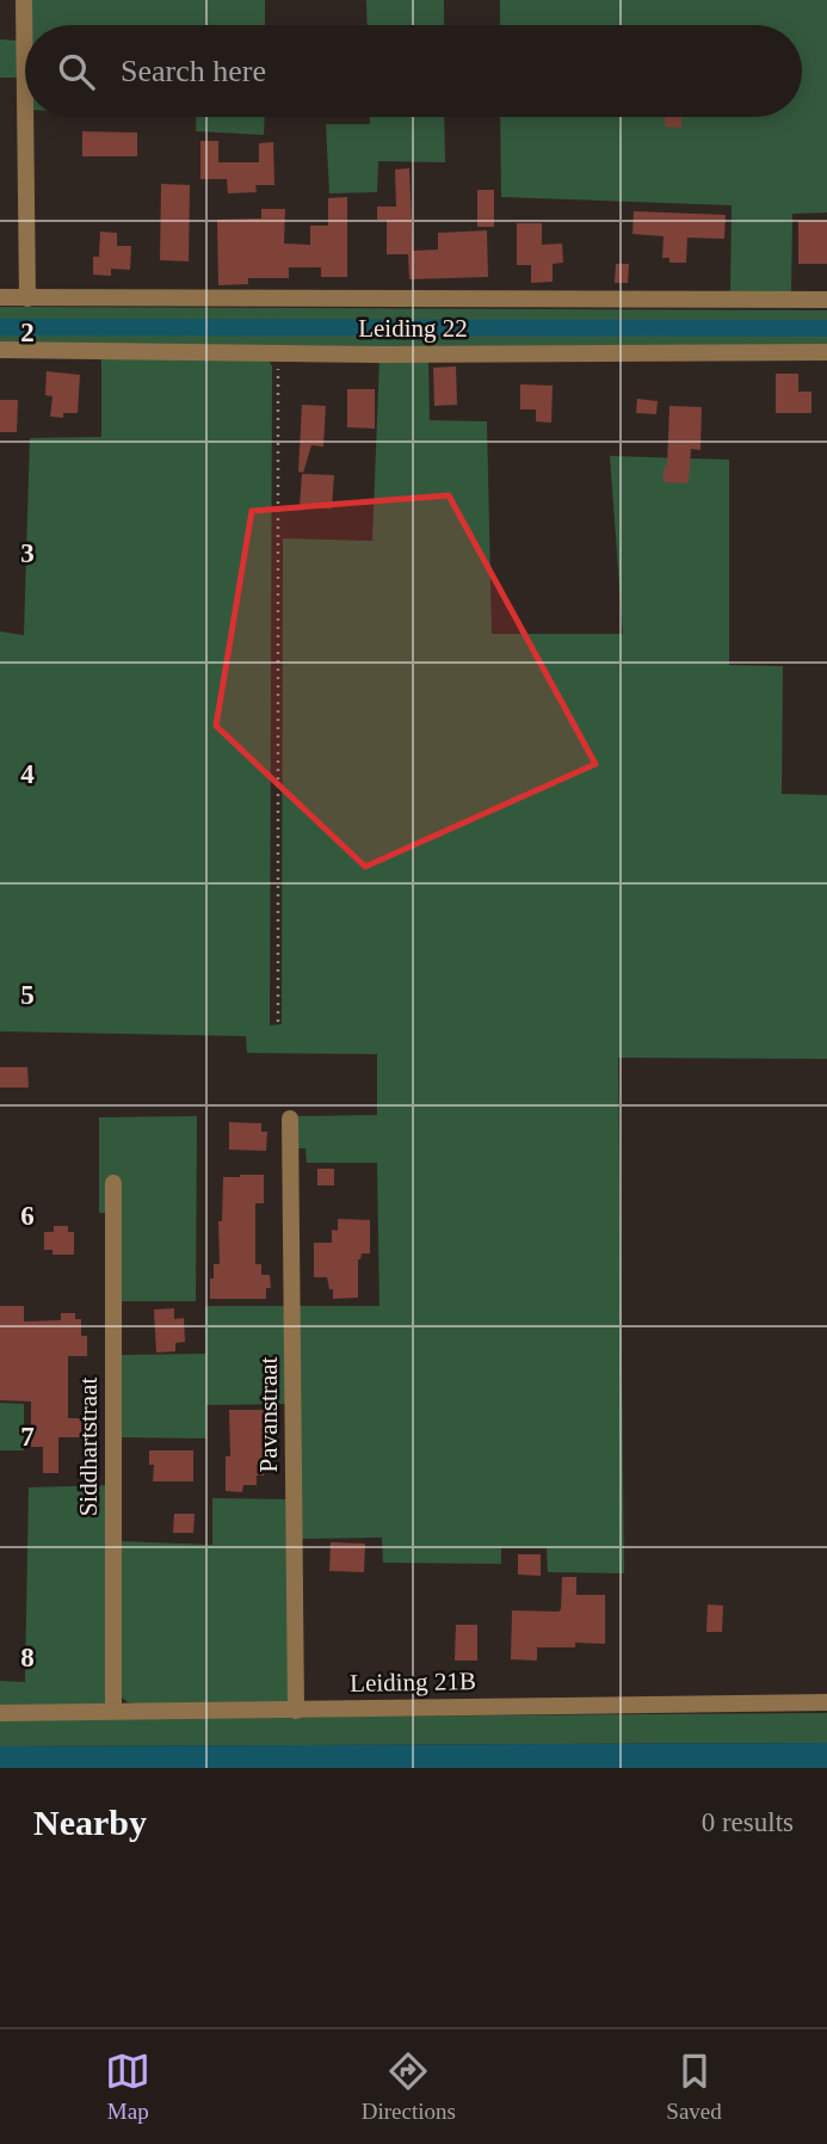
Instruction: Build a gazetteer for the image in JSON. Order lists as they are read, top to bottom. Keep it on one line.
{"streets":{"street":["Leiding 22","Pavanstraat","Siddhartstraat","Leiding 21B"]},"crossings":[["Pavanstraat","Leiding 21B"],["Siddhartstraat","Leiding 21B"]],"page":{"search":"Search here","heading":["Nearby","0 results"],"nav":["Map","Directions","Saved"]},"grid":{"rows":["2","3","4","5","6","7","8"]}}
